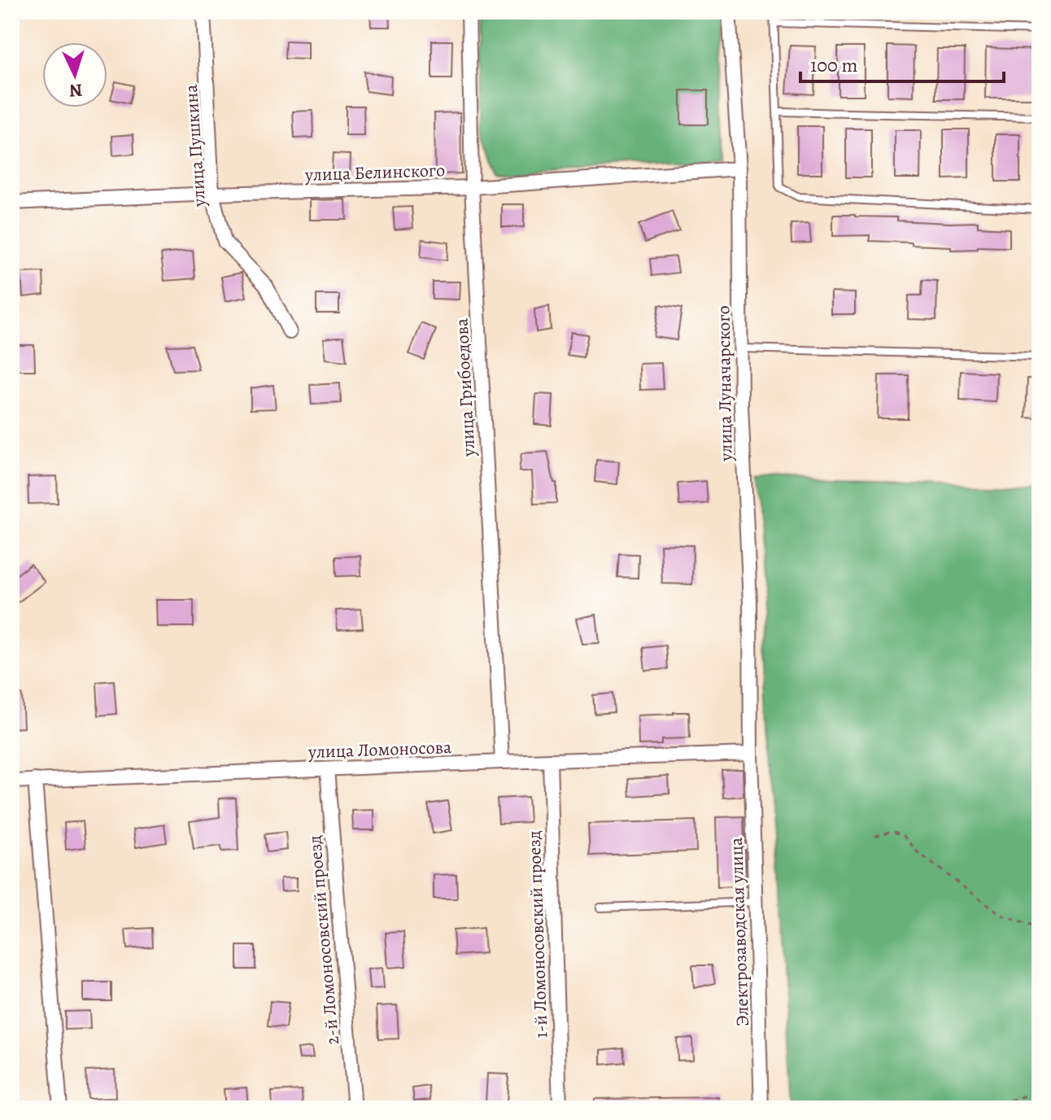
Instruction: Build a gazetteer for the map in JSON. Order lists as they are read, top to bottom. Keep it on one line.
{"streets":{"street":["улица Пушкина","улица Белинского","улица Луначарского","улица Грибоедова","улица Ломоносова","Электрозаводская улица","1-й Ломоносовский проезд","2-й Ломоносовский проезд"]},"crossings":[["улица Пушкина","улица Белинского"],["улица Белинского","улица Луначарского"],["улица Белинского","улица Грибоедова"],["улица Луначарского","улица Ломоносова"],["улица Луначарского","Электрозаводская улица"],["улица Грибоедова","улица Ломоносова"],["улица Ломоносова","Электрозаводская улица"],["улица Ломоносова","1-й Ломоносовский проезд"],["улица Ломоносова","2-й Ломоносовский проезд"]],"scale_bar":"100 m","north":"bottom"}
